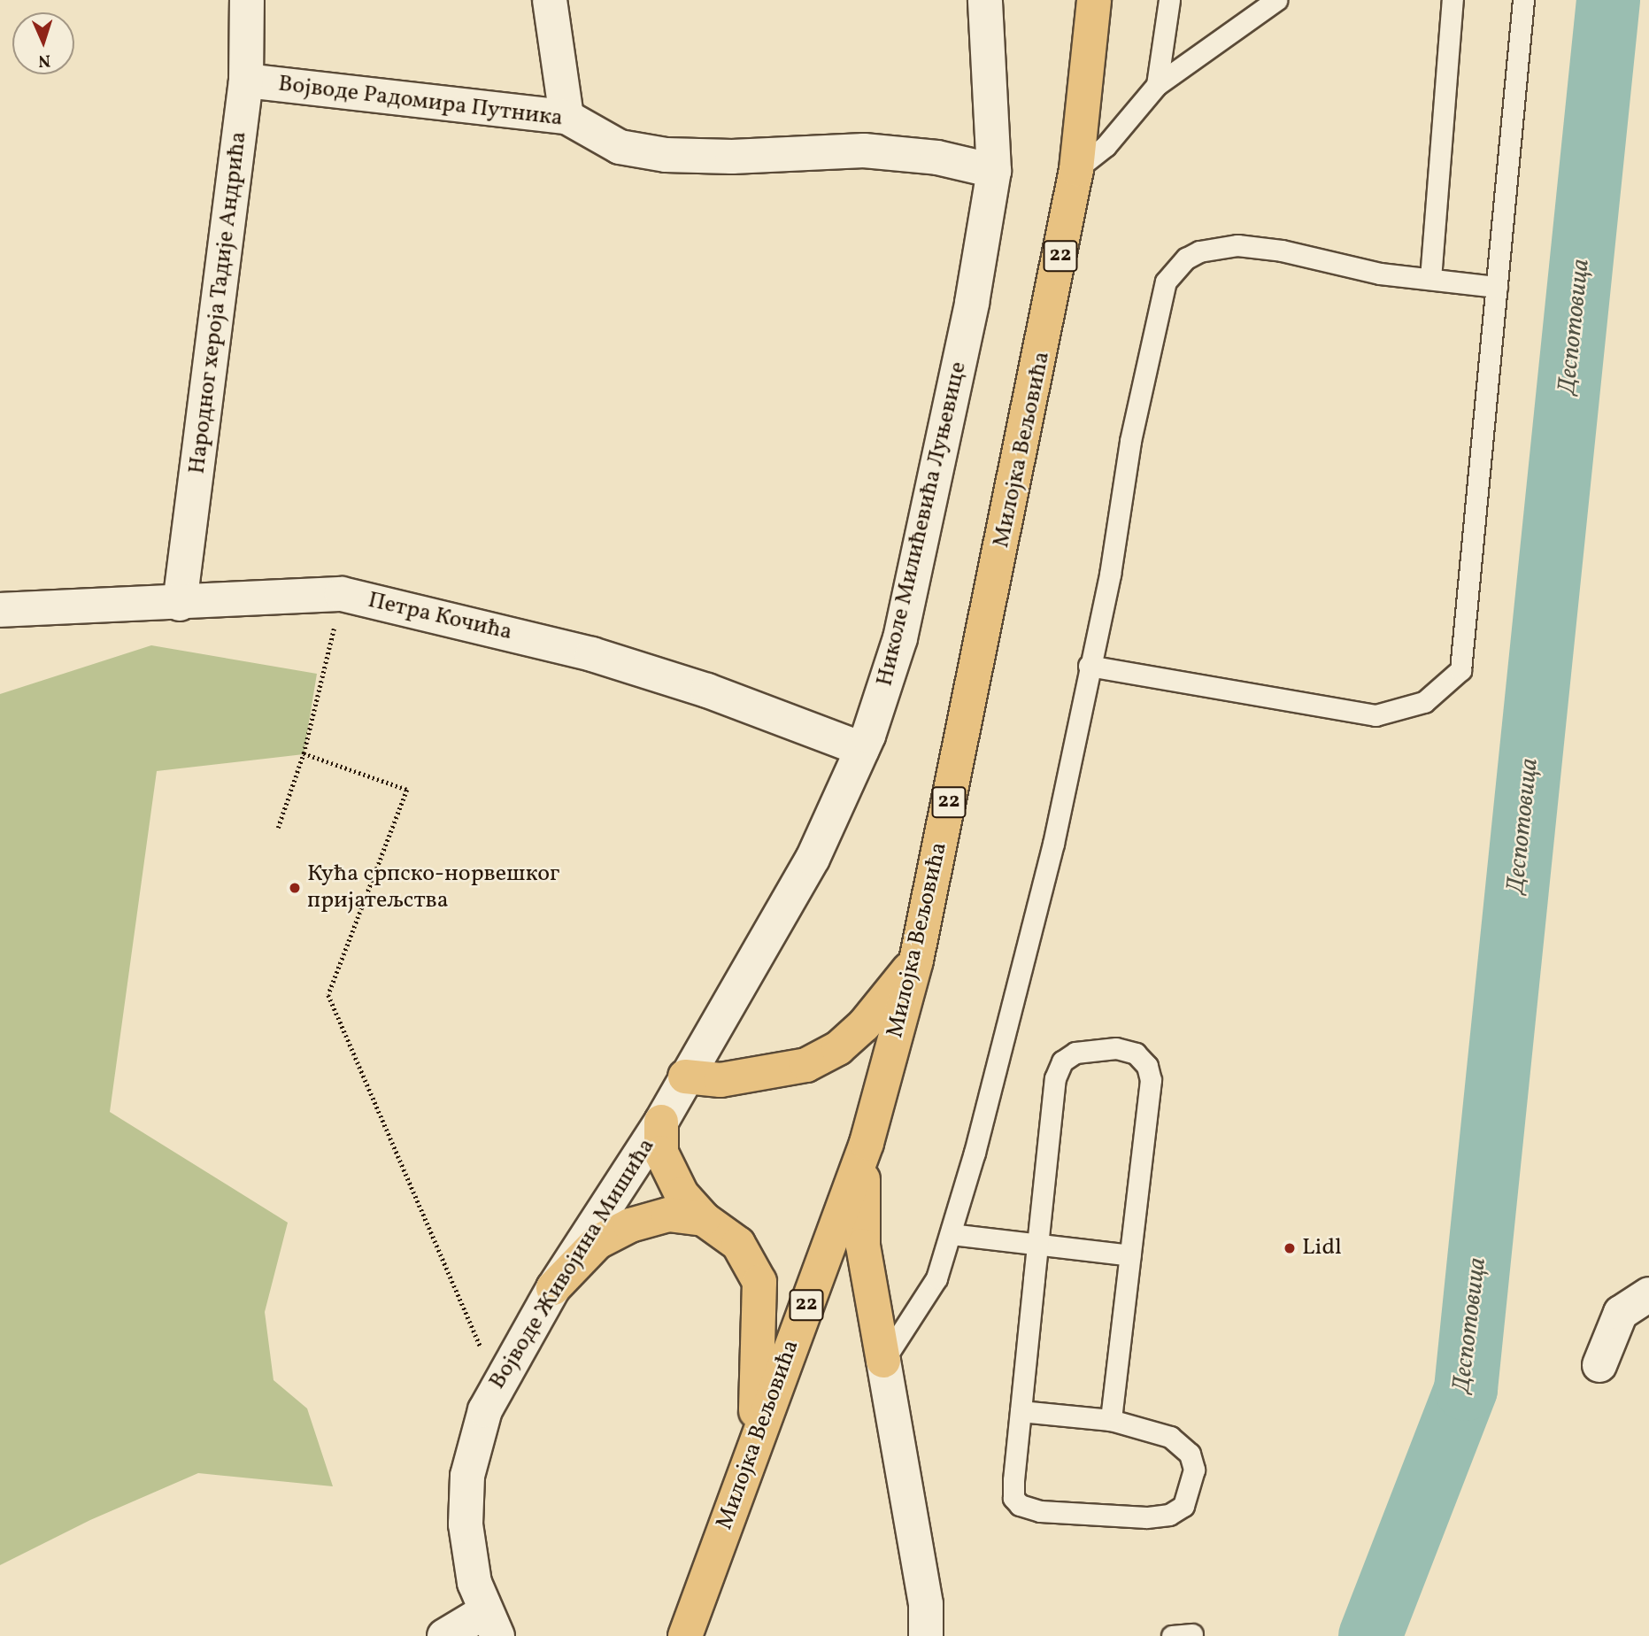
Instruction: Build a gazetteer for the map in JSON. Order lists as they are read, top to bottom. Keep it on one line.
{"streets":{"main road":["22","Милојка Вељовића"],"street":["Војводе Радомира Путника","Народног хероја Тадије Андрића","Николе Милићевића Луњевице","Петра Кочића","Војводе Живојина Мишића"]},"crossings":[["Војводе Радомира Путника","Народног хероја Тадије Андрића"],["Војводе Радомира Путника","Николе Милићевића Луњевице"],["Народног хероја Тадије Андрића","Петра Кочића"],["Николе Милићевића Луњевице","Петра Кочића"],["Николе Милићевића Луњевице","Војводе Живојина Мишића"]],"water":["Деспотовица"],"places":["Кућа српско-норвешког пријатељства","Lidl"],"north":"bottom"}
